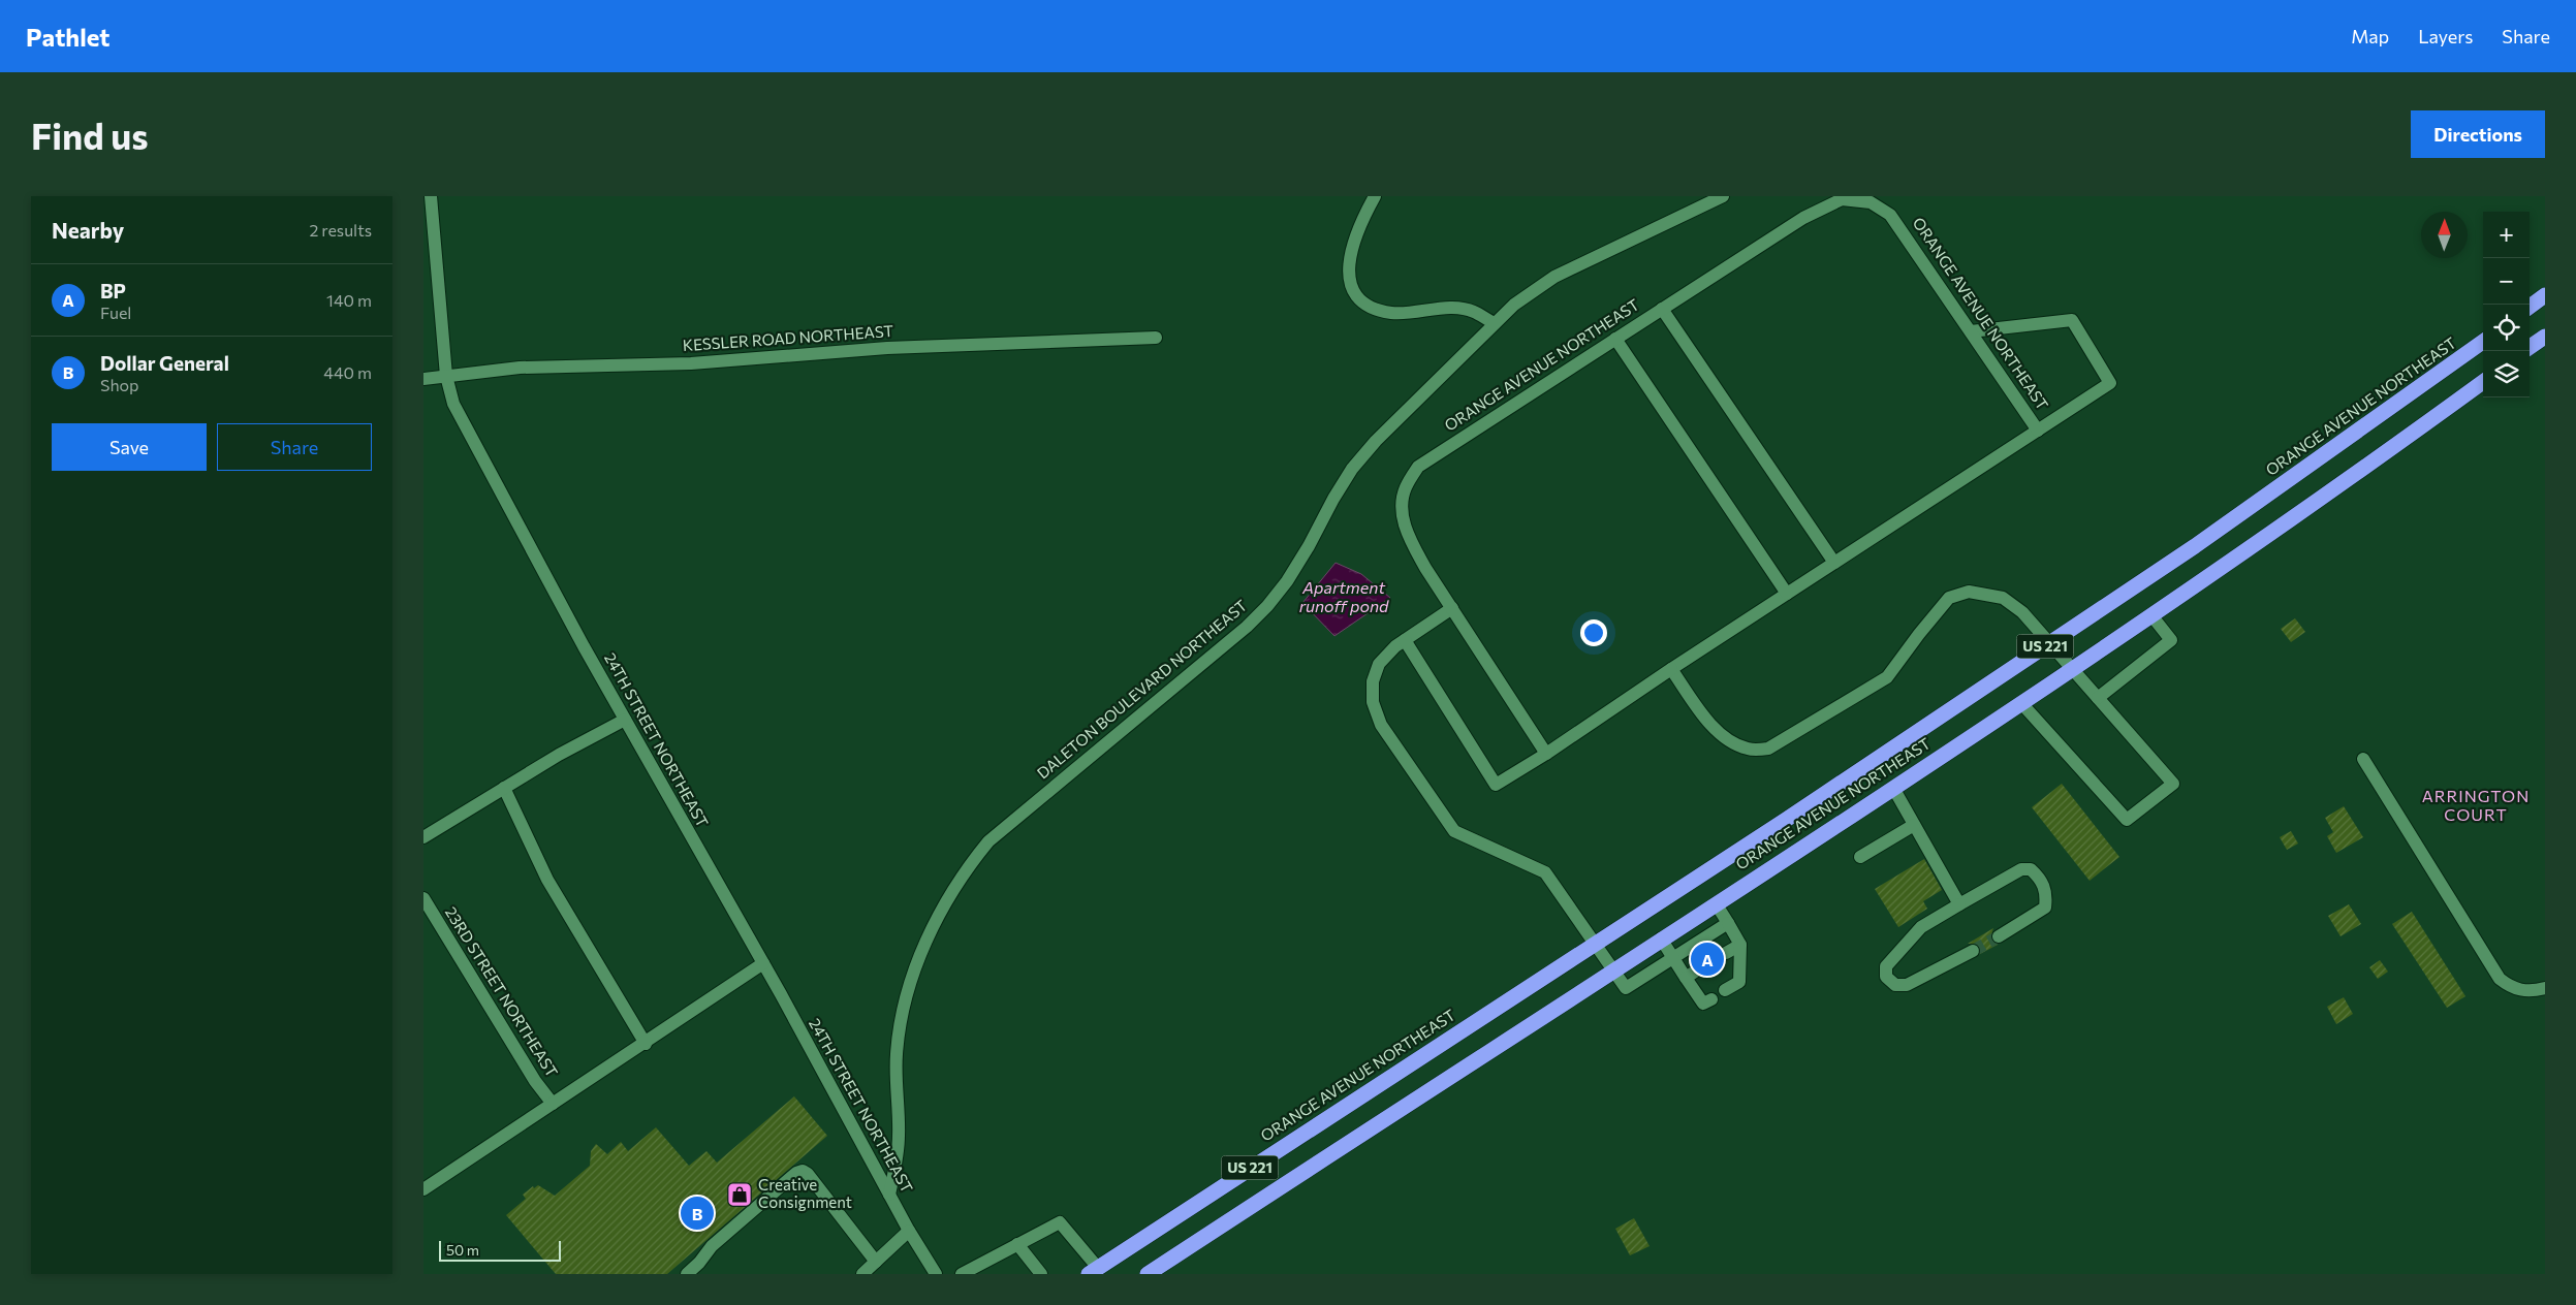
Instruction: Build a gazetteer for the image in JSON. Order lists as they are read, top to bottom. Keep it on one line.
{"streets":{"highway":["ORANGE AVENUE NORTHEAST","US 221"],"street":["KESSLER ROAD NORTHEAST","DALETON BOULEVARD NORTHEAST","24TH STREET NORTHEAST","23RD STREET NORTHEAST"]},"crossings":[["KESSLER ROAD NORTHEAST","24TH STREET NORTHEAST"],["DALETON BOULEVARD NORTHEAST","24TH STREET NORTHEAST"]],"districts":["ARRINGTON COURT"],"water":["Apartment runoff pond"],"places":{"shop":["Creative Consignment"]},"scale_bar":"50 m","north":"top","page":{"header":"Pathlet","nav":["Map","Layers","Share"],"buttons":["Directions",["Save","Share"]],"title":"Find us","heading":["Nearby","2 results"],"map_buttons":["+","−"],"list":[{"mark":"A","name":"BP","note":"Fuel","value":"140 m"},{"mark":"B","name":"Dollar General","note":"Shop","value":"440 m"}],"pins":["A","B"],"scale":"50 m"}}
